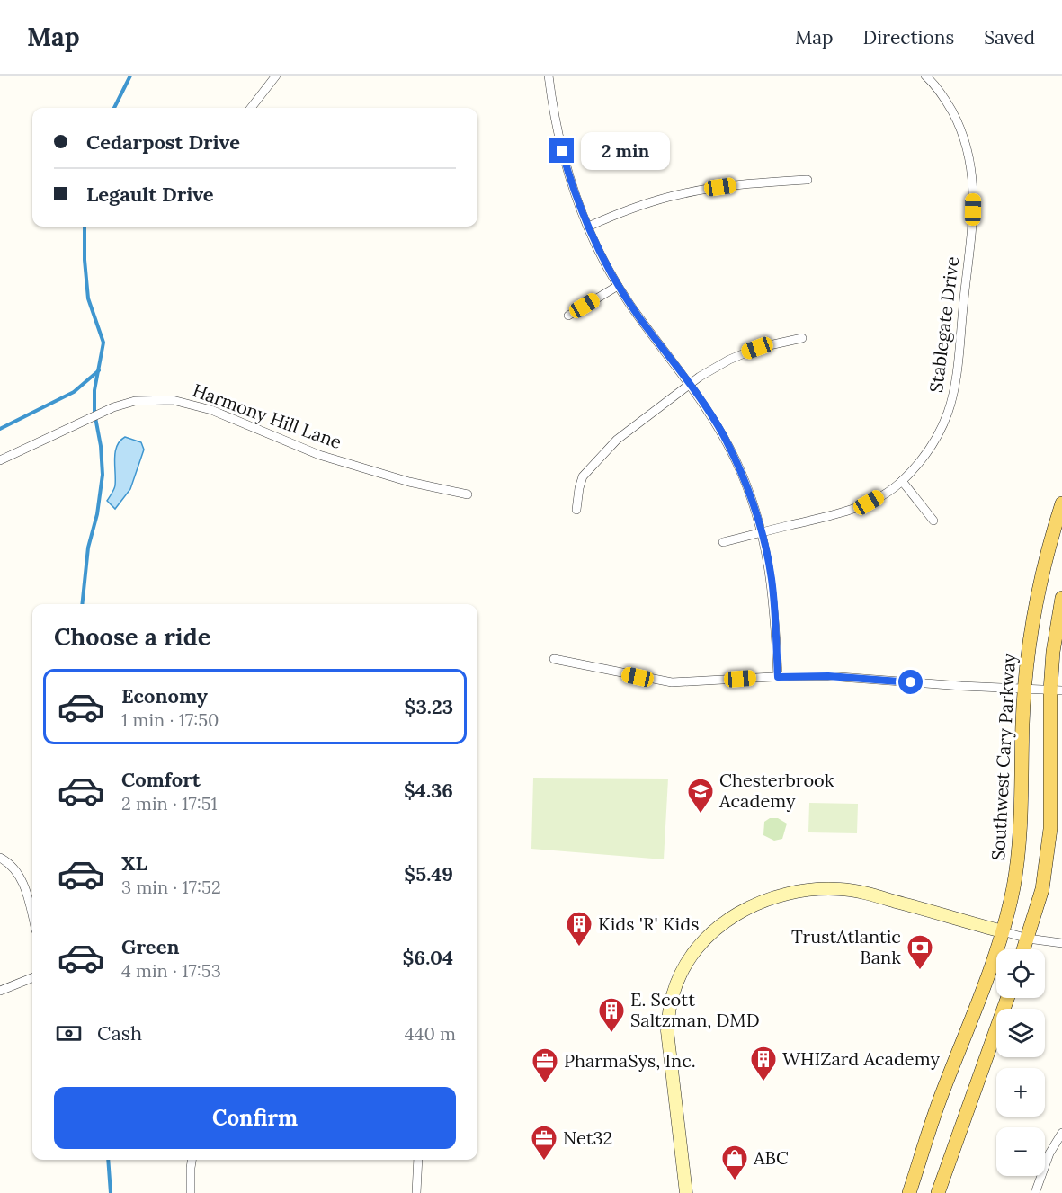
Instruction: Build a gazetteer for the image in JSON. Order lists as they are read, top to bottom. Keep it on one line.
{"streets":{"main road":["Southwest Cary Parkway"],"street":["Stablegate Drive","Harmony Hill Lane"]},"places":{"school or university":["Chesterbrook Academy"],"building":["Kids 'R' Kids","E. Scott Saltzman, DMD","WHIZard Academy"],"bank":["TrustAtlantic Bank"],"office":["PharmaSys, Inc.","Net32"],"shop":["ABC"]},"page":{"header":"Map","nav":["Map","Directions","Saved"],"banner":["Cedarpost Drive","Legault Drive"],"bubble":"2 min","heading":"Choose a ride","list":[{"name":"Economy","note":"1 min · 17:50","value":"$3.23"},{"name":"Comfort","note":"2 min · 17:51","value":"$4.36"},{"name":"XL","note":"3 min · 17:52","value":"$5.49"},{"name":"Green","note":"4 min · 17:53","value":"$6.04"}],"map_buttons":["+","−"],"pay":["Cash","440 m"],"buttons":"Confirm"}}
